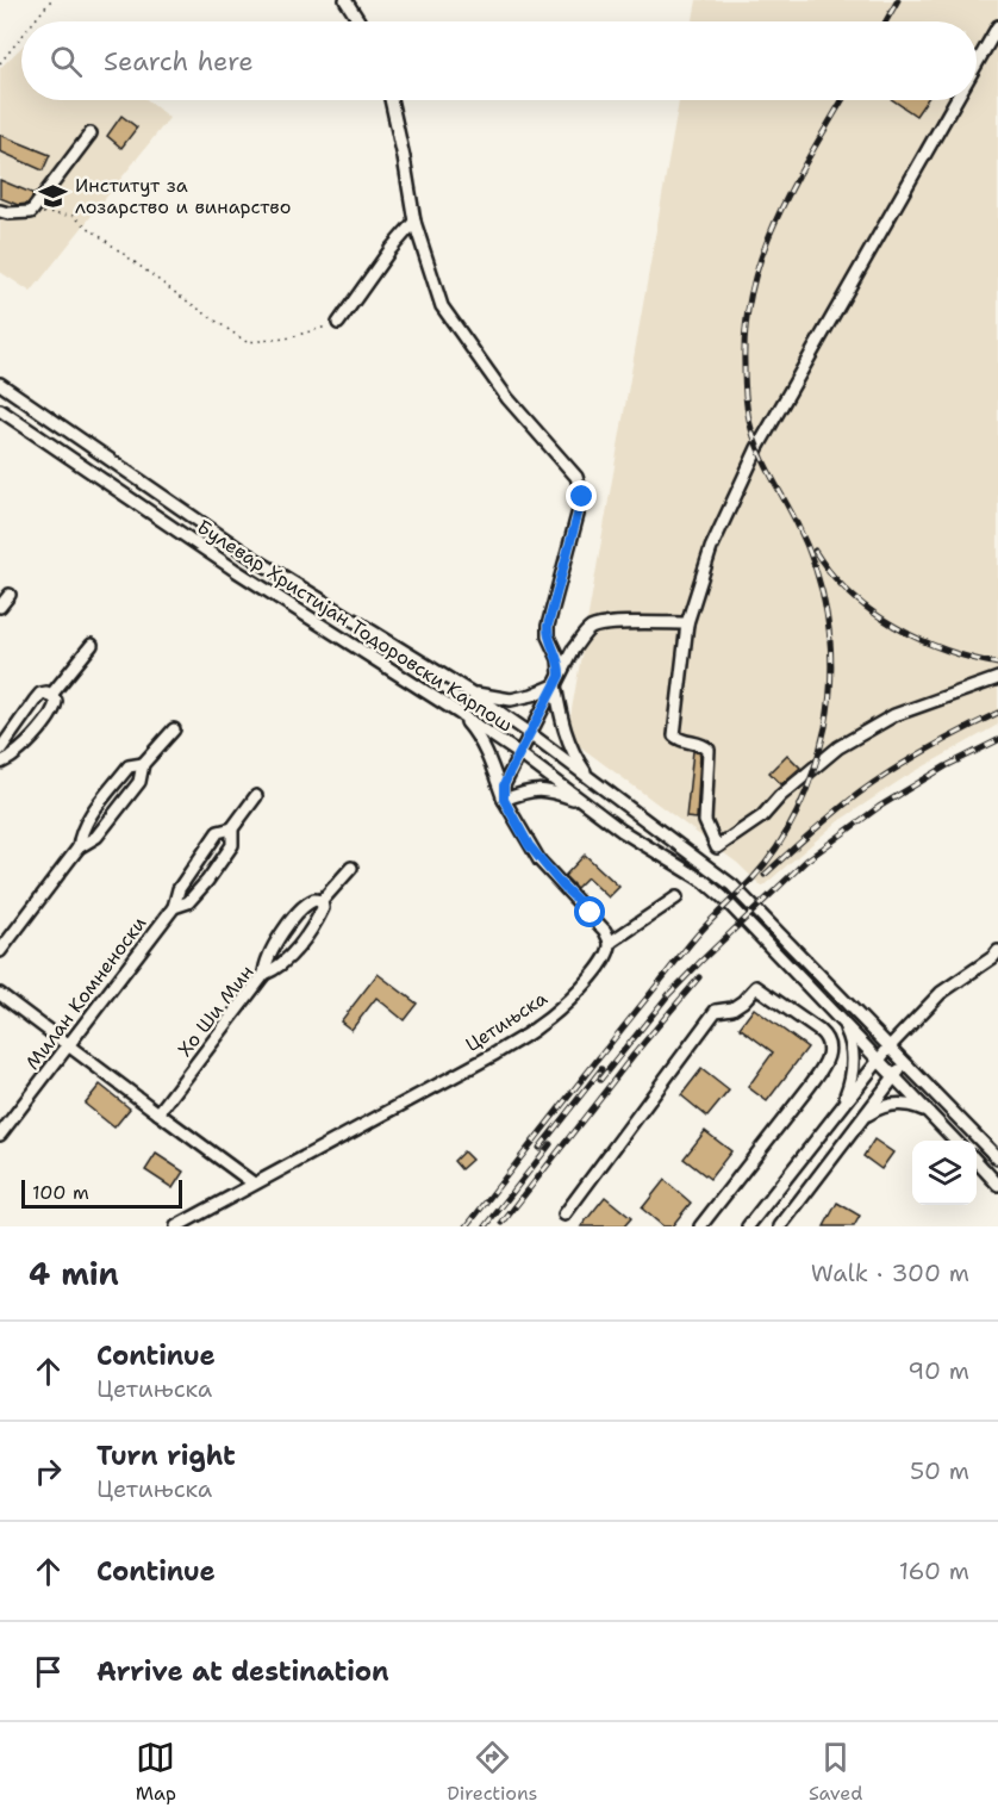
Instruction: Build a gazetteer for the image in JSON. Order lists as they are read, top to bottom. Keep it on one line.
{"streets":{"street":["Булевар Христијан Тодоровски Карпош","Милан Комненоски","Хо Ши Мин","Цетињска"]},"places":{"school or university":["Институт за лозарство и винарство"]},"scale_bar":"100 m","page":{"search":"Search here","scale":"100 m","heading":["4 min","Walk · 300 m"],"list":[["Continue","Цетињска","90 m"],["Turn right","Цетињска","50 m"],["Continue","160 m"],"Arrive at destination"],"nav":["Map","Directions","Saved"]}}
